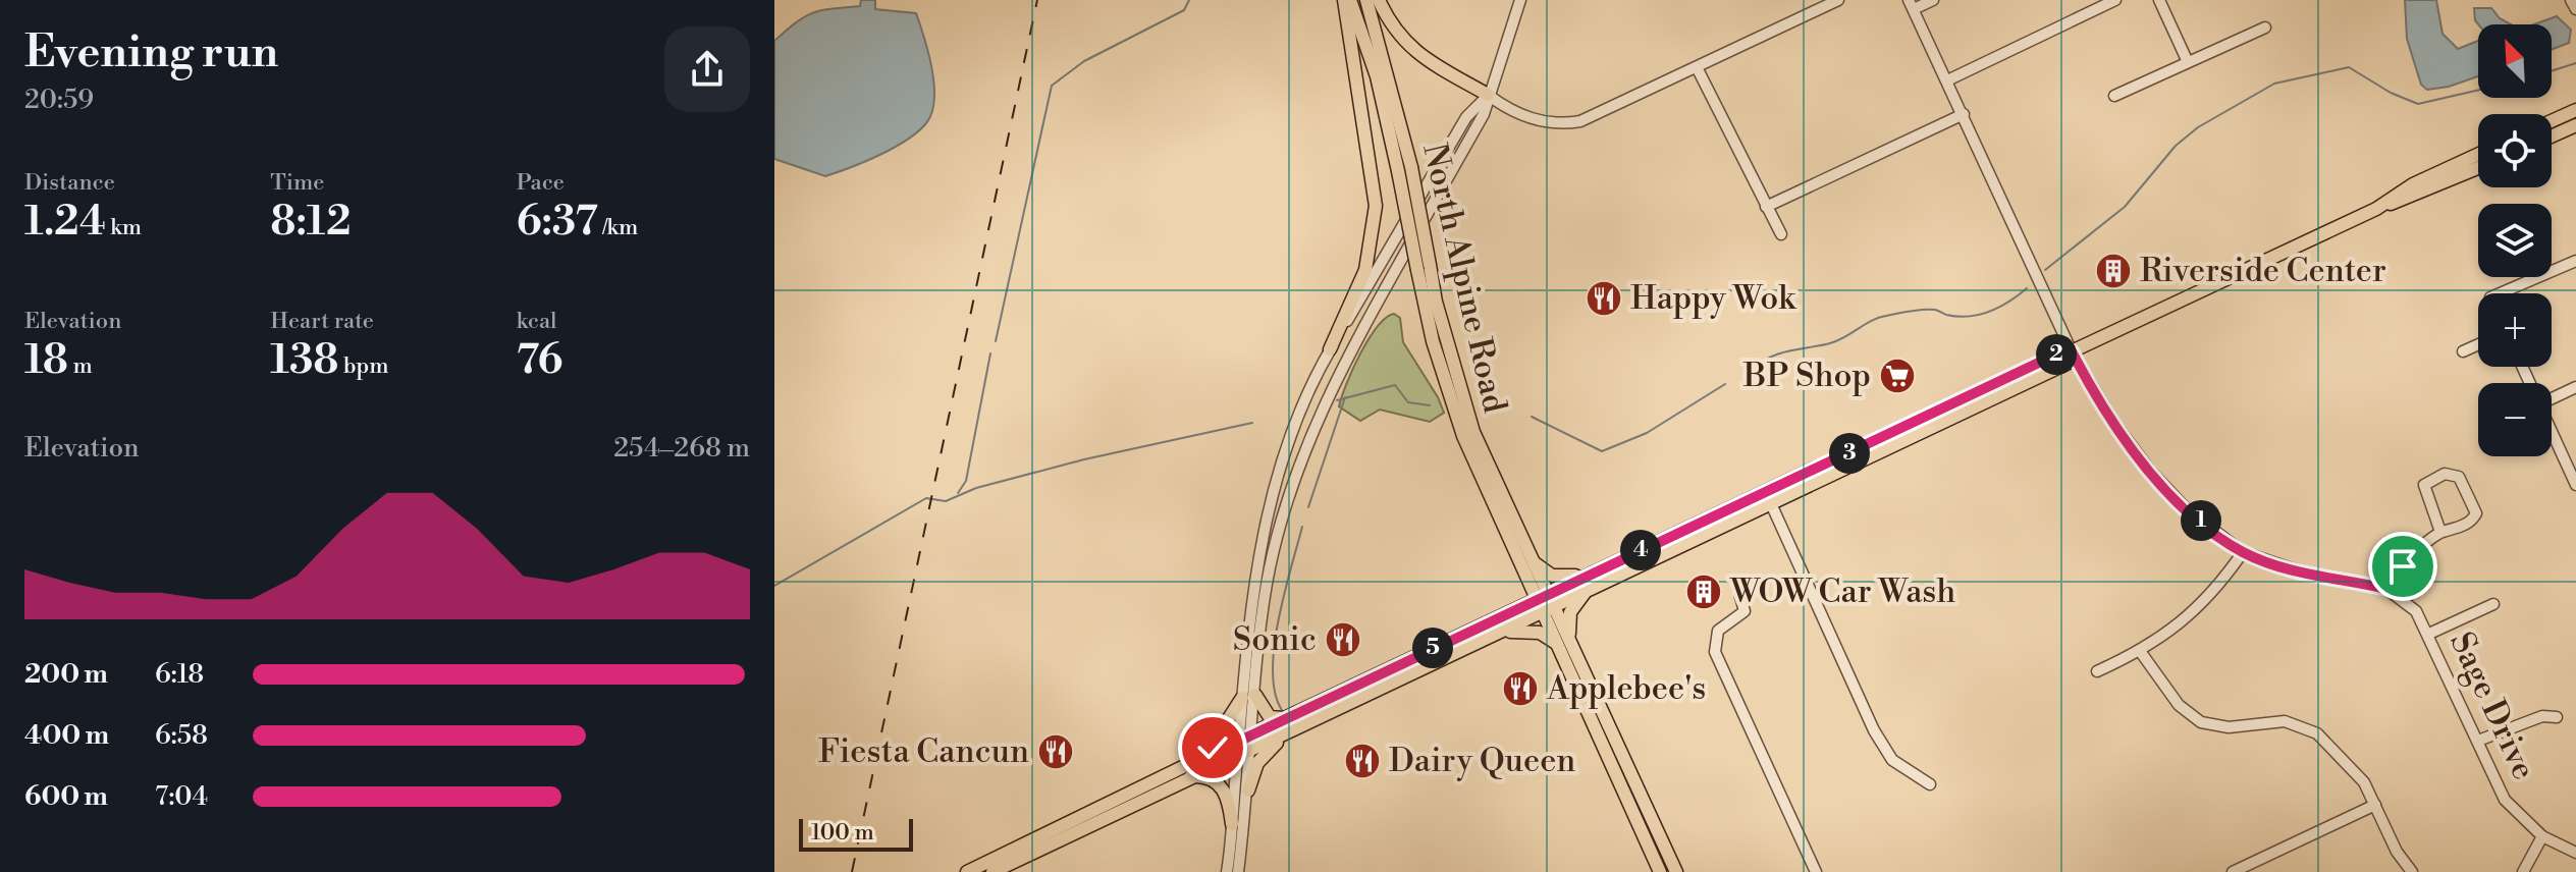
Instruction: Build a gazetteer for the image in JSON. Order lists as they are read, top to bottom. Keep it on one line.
{"streets":{"main road":["North Alpine Road"],"street":["Sage Drive"]},"places":{"building":["Riverside Center","WOW Car Wash"],"restaurant":["Happy Wok","Sonic","Applebee's","Fiesta Cancun","Dairy Queen"],"supermarket":["BP Shop"]},"scale_bar":"100 m","north":"top left","page":{"heading":["Evening run","20:59"],"map_buttons":["+","−"],"stats":[["Distance","1.24 km"],["Time","8:12"],["Pace","6:37 /km"],["Elevation","18 m"],["Heart rate","138 bpm"],["kcal","76"]],"pins":["2","3","1","4","5"],"chart":["Elevation","254–268 m"],"list":[{"name":"200 m","note":"6:18"},{"name":"400 m","note":"6:58"},{"name":"600 m","note":"7:04"}],"scale":"100 m"}}
